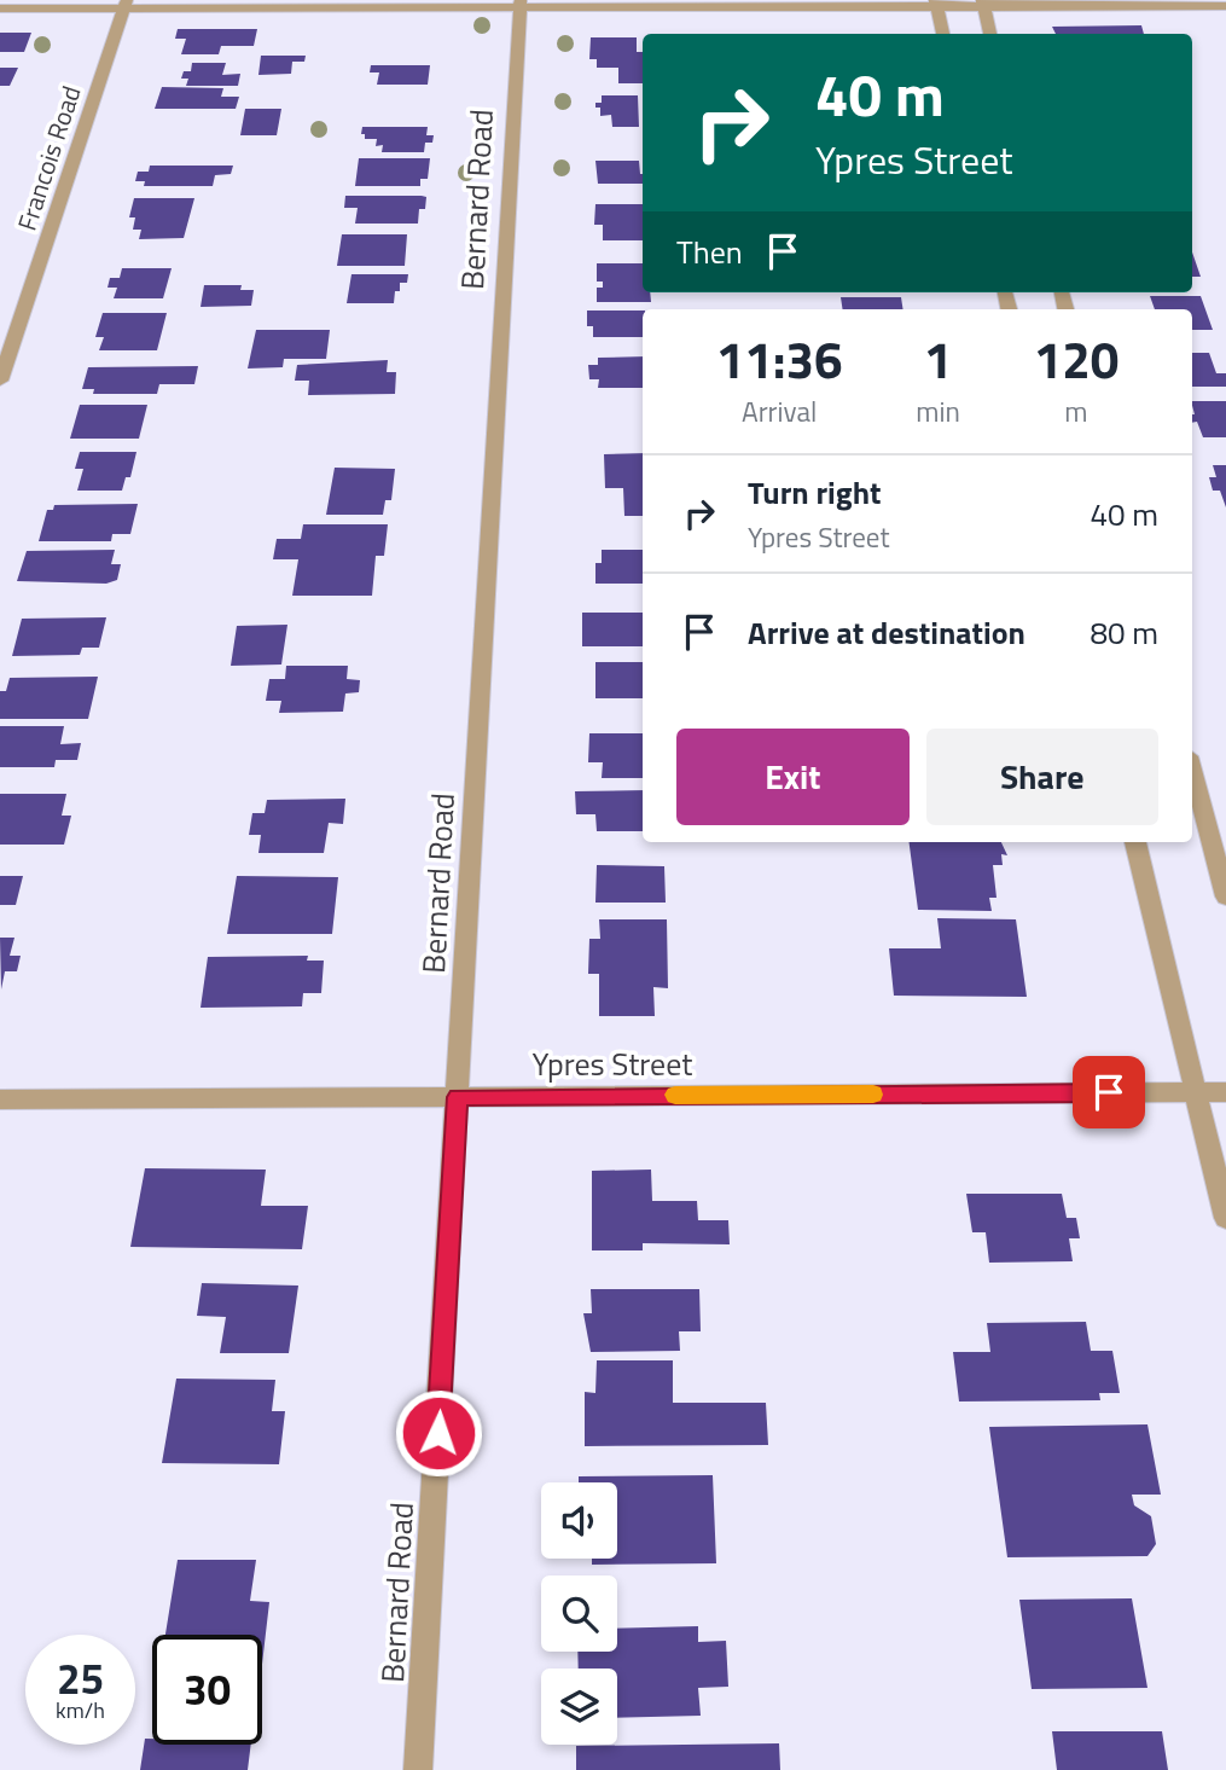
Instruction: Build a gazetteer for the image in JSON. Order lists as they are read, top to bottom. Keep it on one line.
{"streets":{"street":["Francois Road","Bernard Road","Ypres Street"]},"crossings":[["Bernard Road","Ypres Street"]],"page":{"turn":["40 m","Ypres Street"],"then":"Then","eta":["11:36","Arrival","1","min","120","m"],"list":[{"name":"Turn right","note":"Ypres Street","value":"40 m"},{"name":"Arrive at destination","value":"80 m"}],"buttons":["Exit","Share"],"speed":"25 km/h","limit":"30"}}
